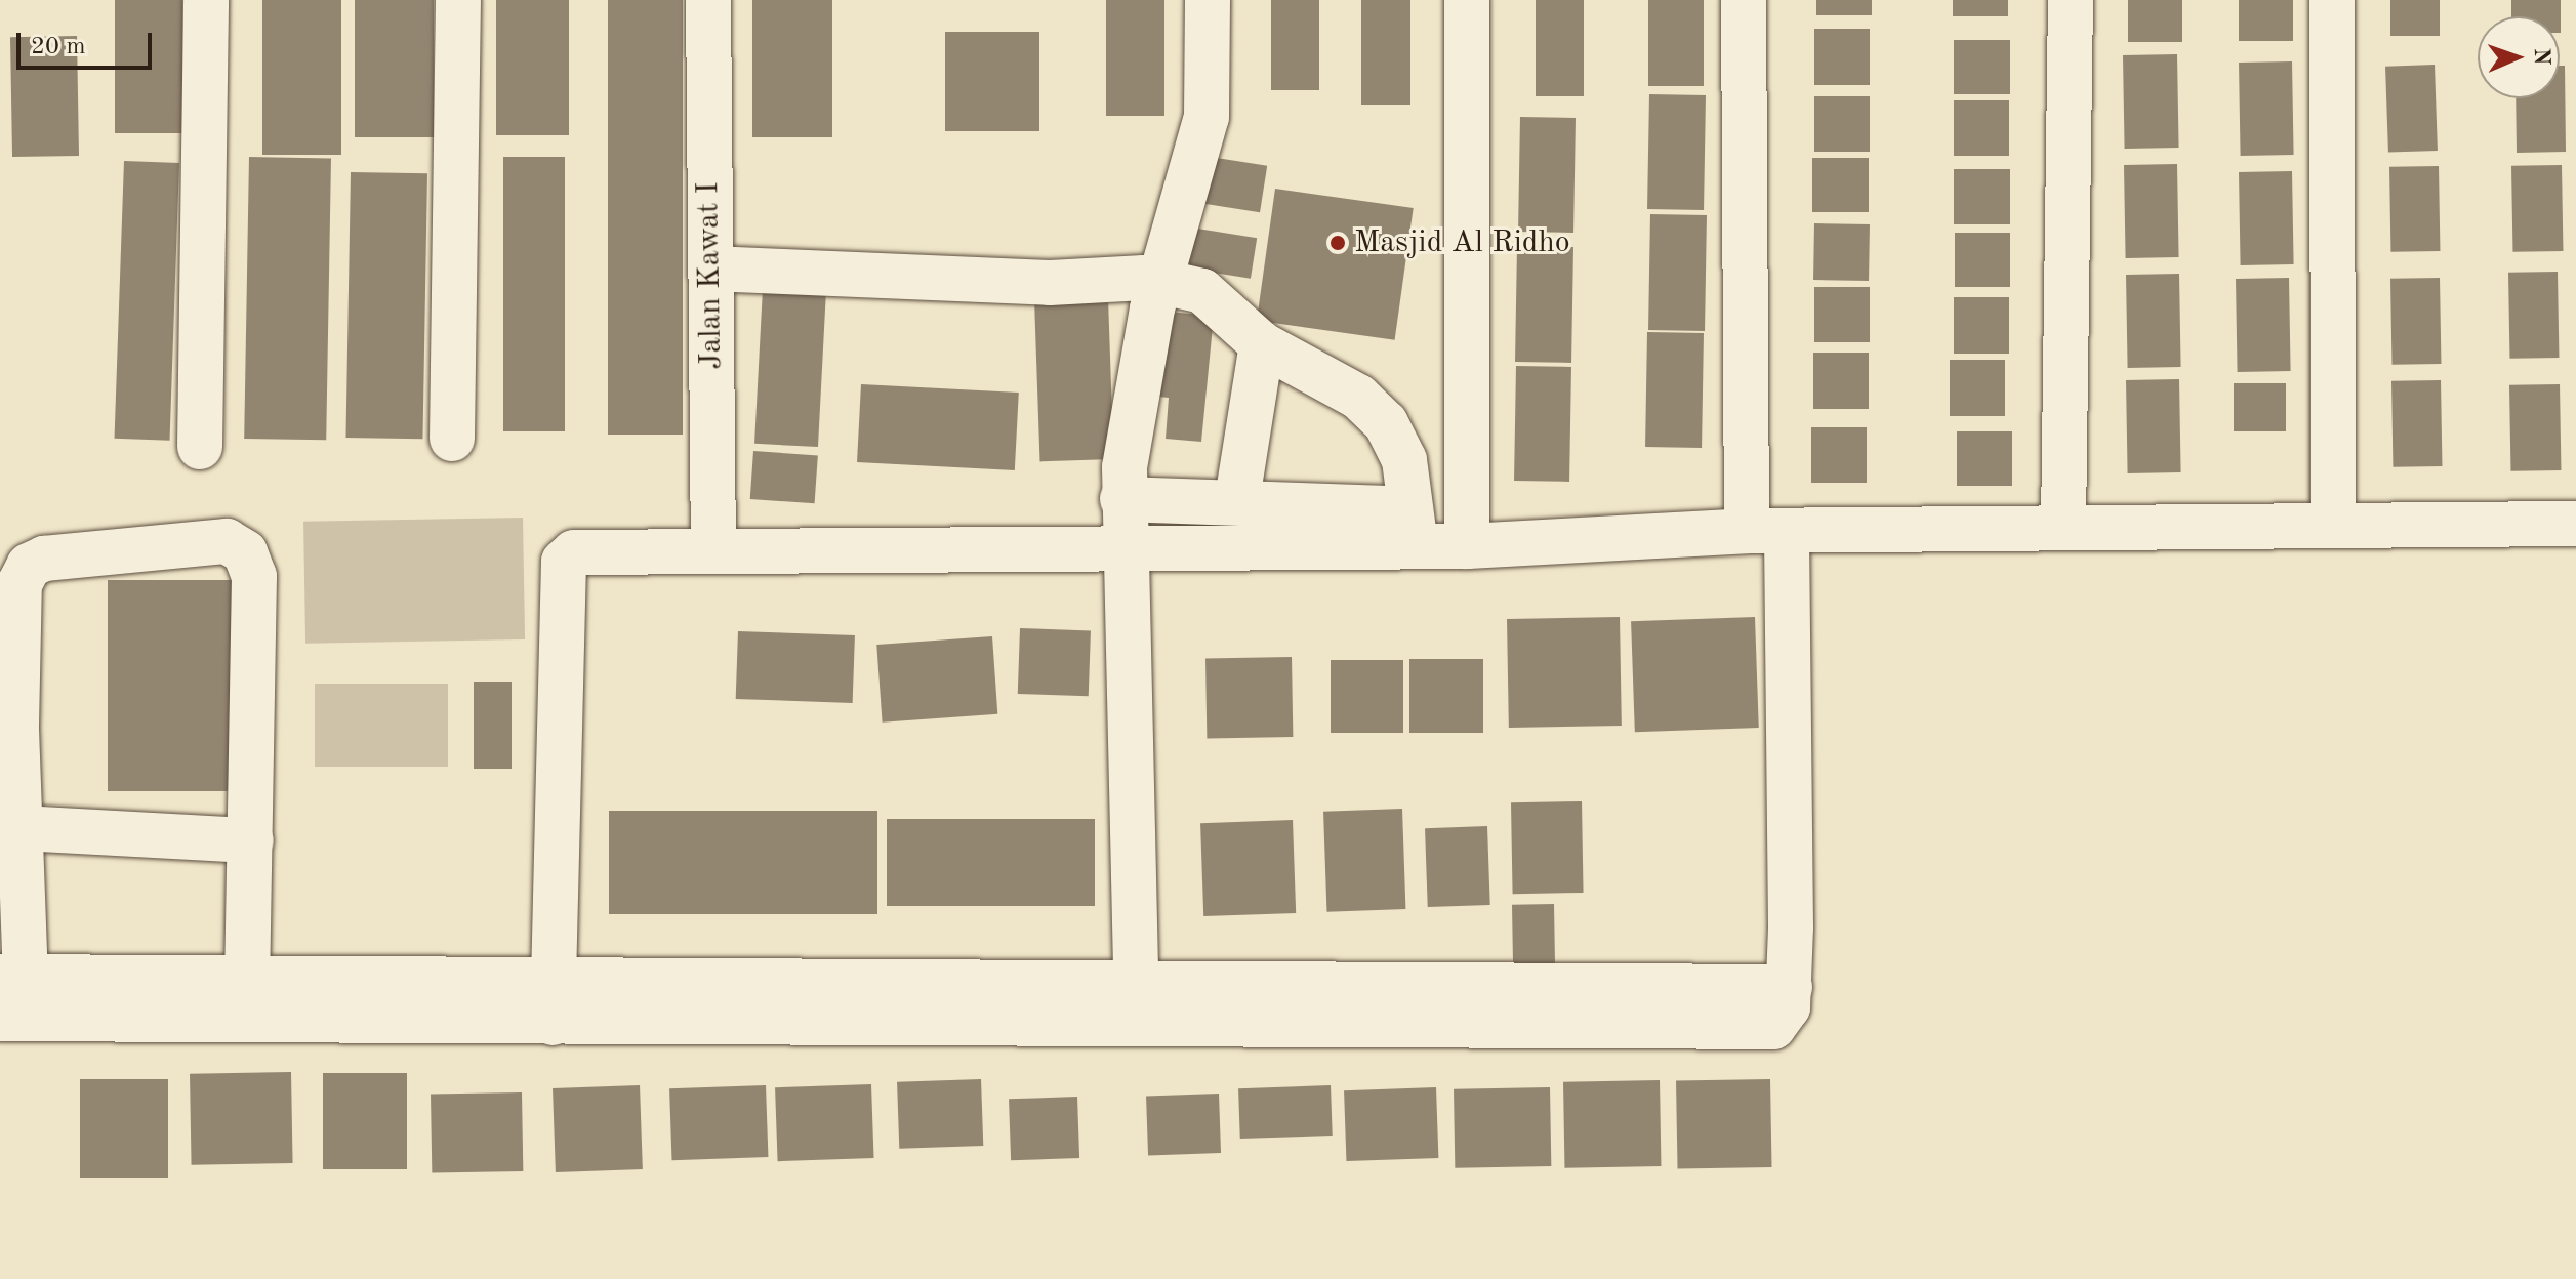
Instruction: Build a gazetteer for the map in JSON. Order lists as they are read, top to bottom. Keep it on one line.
{"streets":{"street":["Jalan Kawat I"]},"places":["Masjid Al Ridho"],"scale_bar":"20 m","north":"right"}
